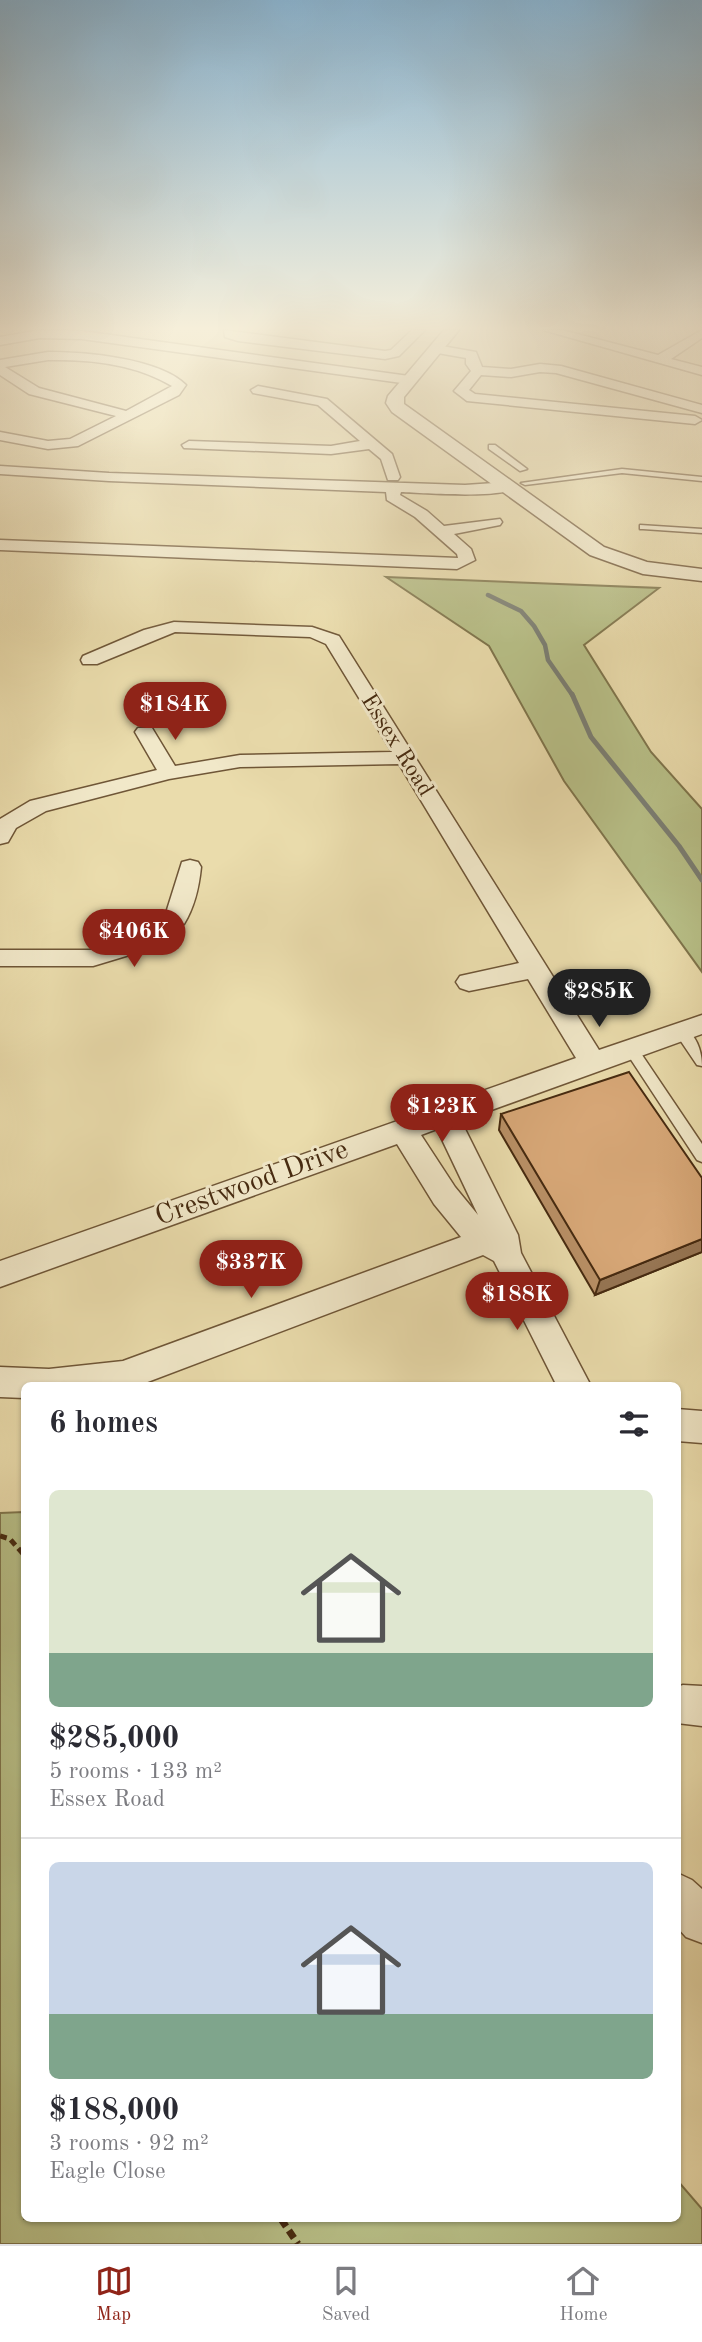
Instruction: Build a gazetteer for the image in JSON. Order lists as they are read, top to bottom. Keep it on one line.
{"streets":{"street":["Essex Road","Crestwood Drive"]},"crossings":[["Essex Road","Crestwood Drive"]],"page":{"price":["$184K","$406K","$285K","$123K","$337K","$188K"],"heading":"6 homes","list":[{"name":"$285,000","note":"5 rooms · 133 m² · Essex Road"},{"name":"$188,000","note":"3 rooms · 92 m² · Eagle Close"}],"tabs":["Map","Saved","Home"]}}
